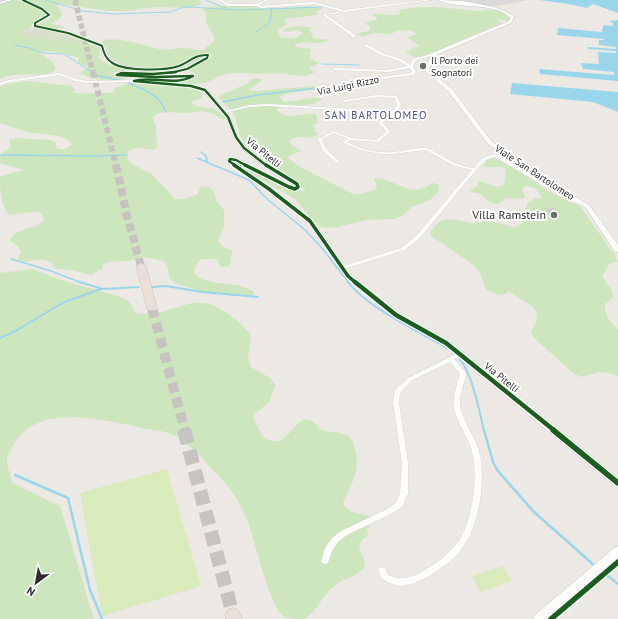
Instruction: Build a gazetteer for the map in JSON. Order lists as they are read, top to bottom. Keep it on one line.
{"streets":{"main road":["Viale San Bartolomeo"],"street":["Via Luigi Rizzo","Via Pitelli"]},"districts":["SAN BARTOLOMEO"],"places":["Il Porto dei Sognatori","Villa Ramstein"],"north":"bottom left"}
